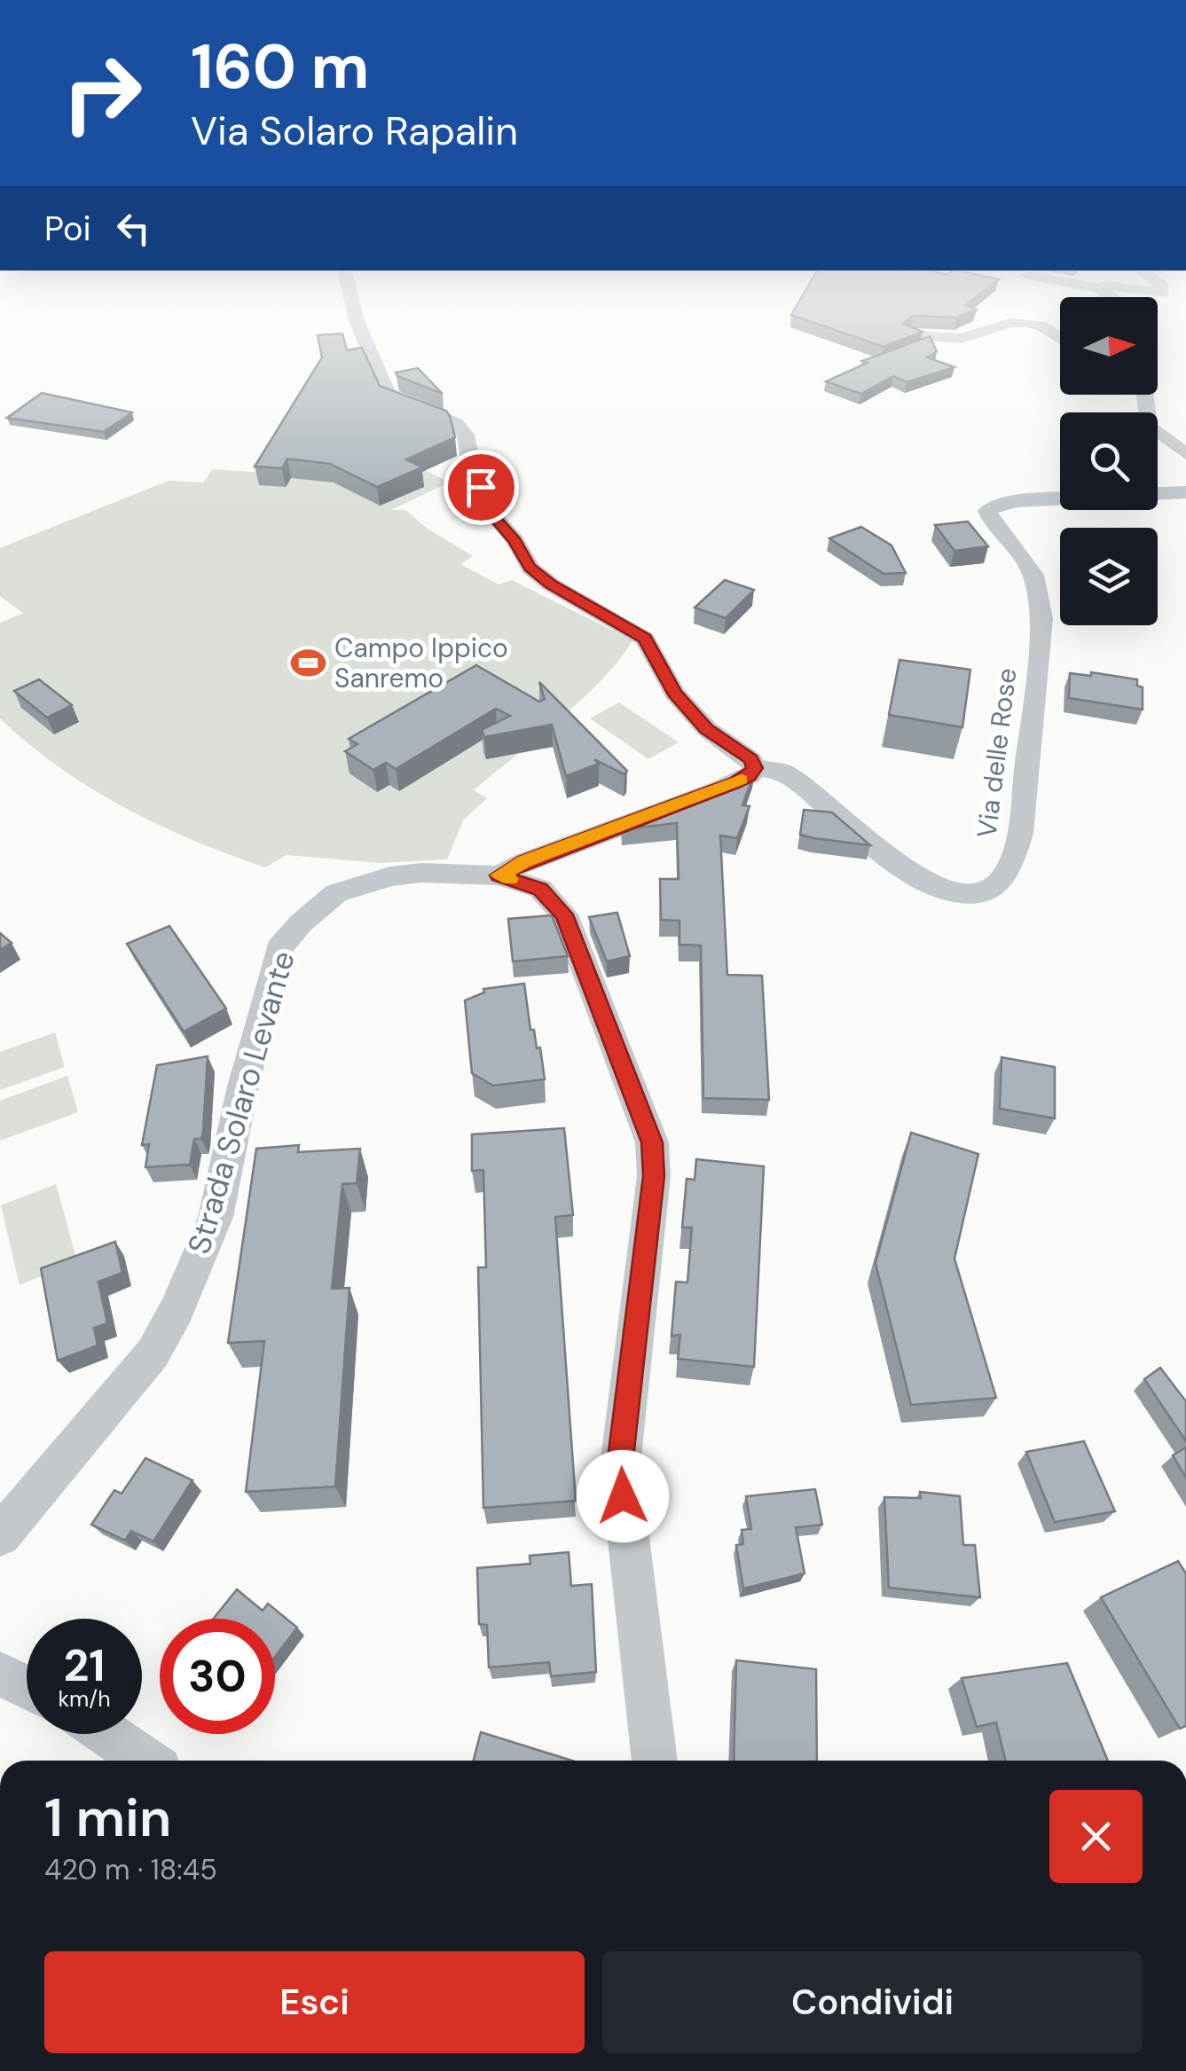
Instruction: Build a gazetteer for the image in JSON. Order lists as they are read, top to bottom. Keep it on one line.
{"streets":{"street":["Via delle Rose","Strada Solaro Levante"]},"places":{"sports":["Campo Ippico Sanremo"]},"north":"right","page":{"turn":["160 m","Via Solaro Rapalin"],"then":"Poi","speed":"21 km/h","limit":"30","heading":["1 min","420 m · 18:45"],"buttons":["Esci","Condividi"]}}
